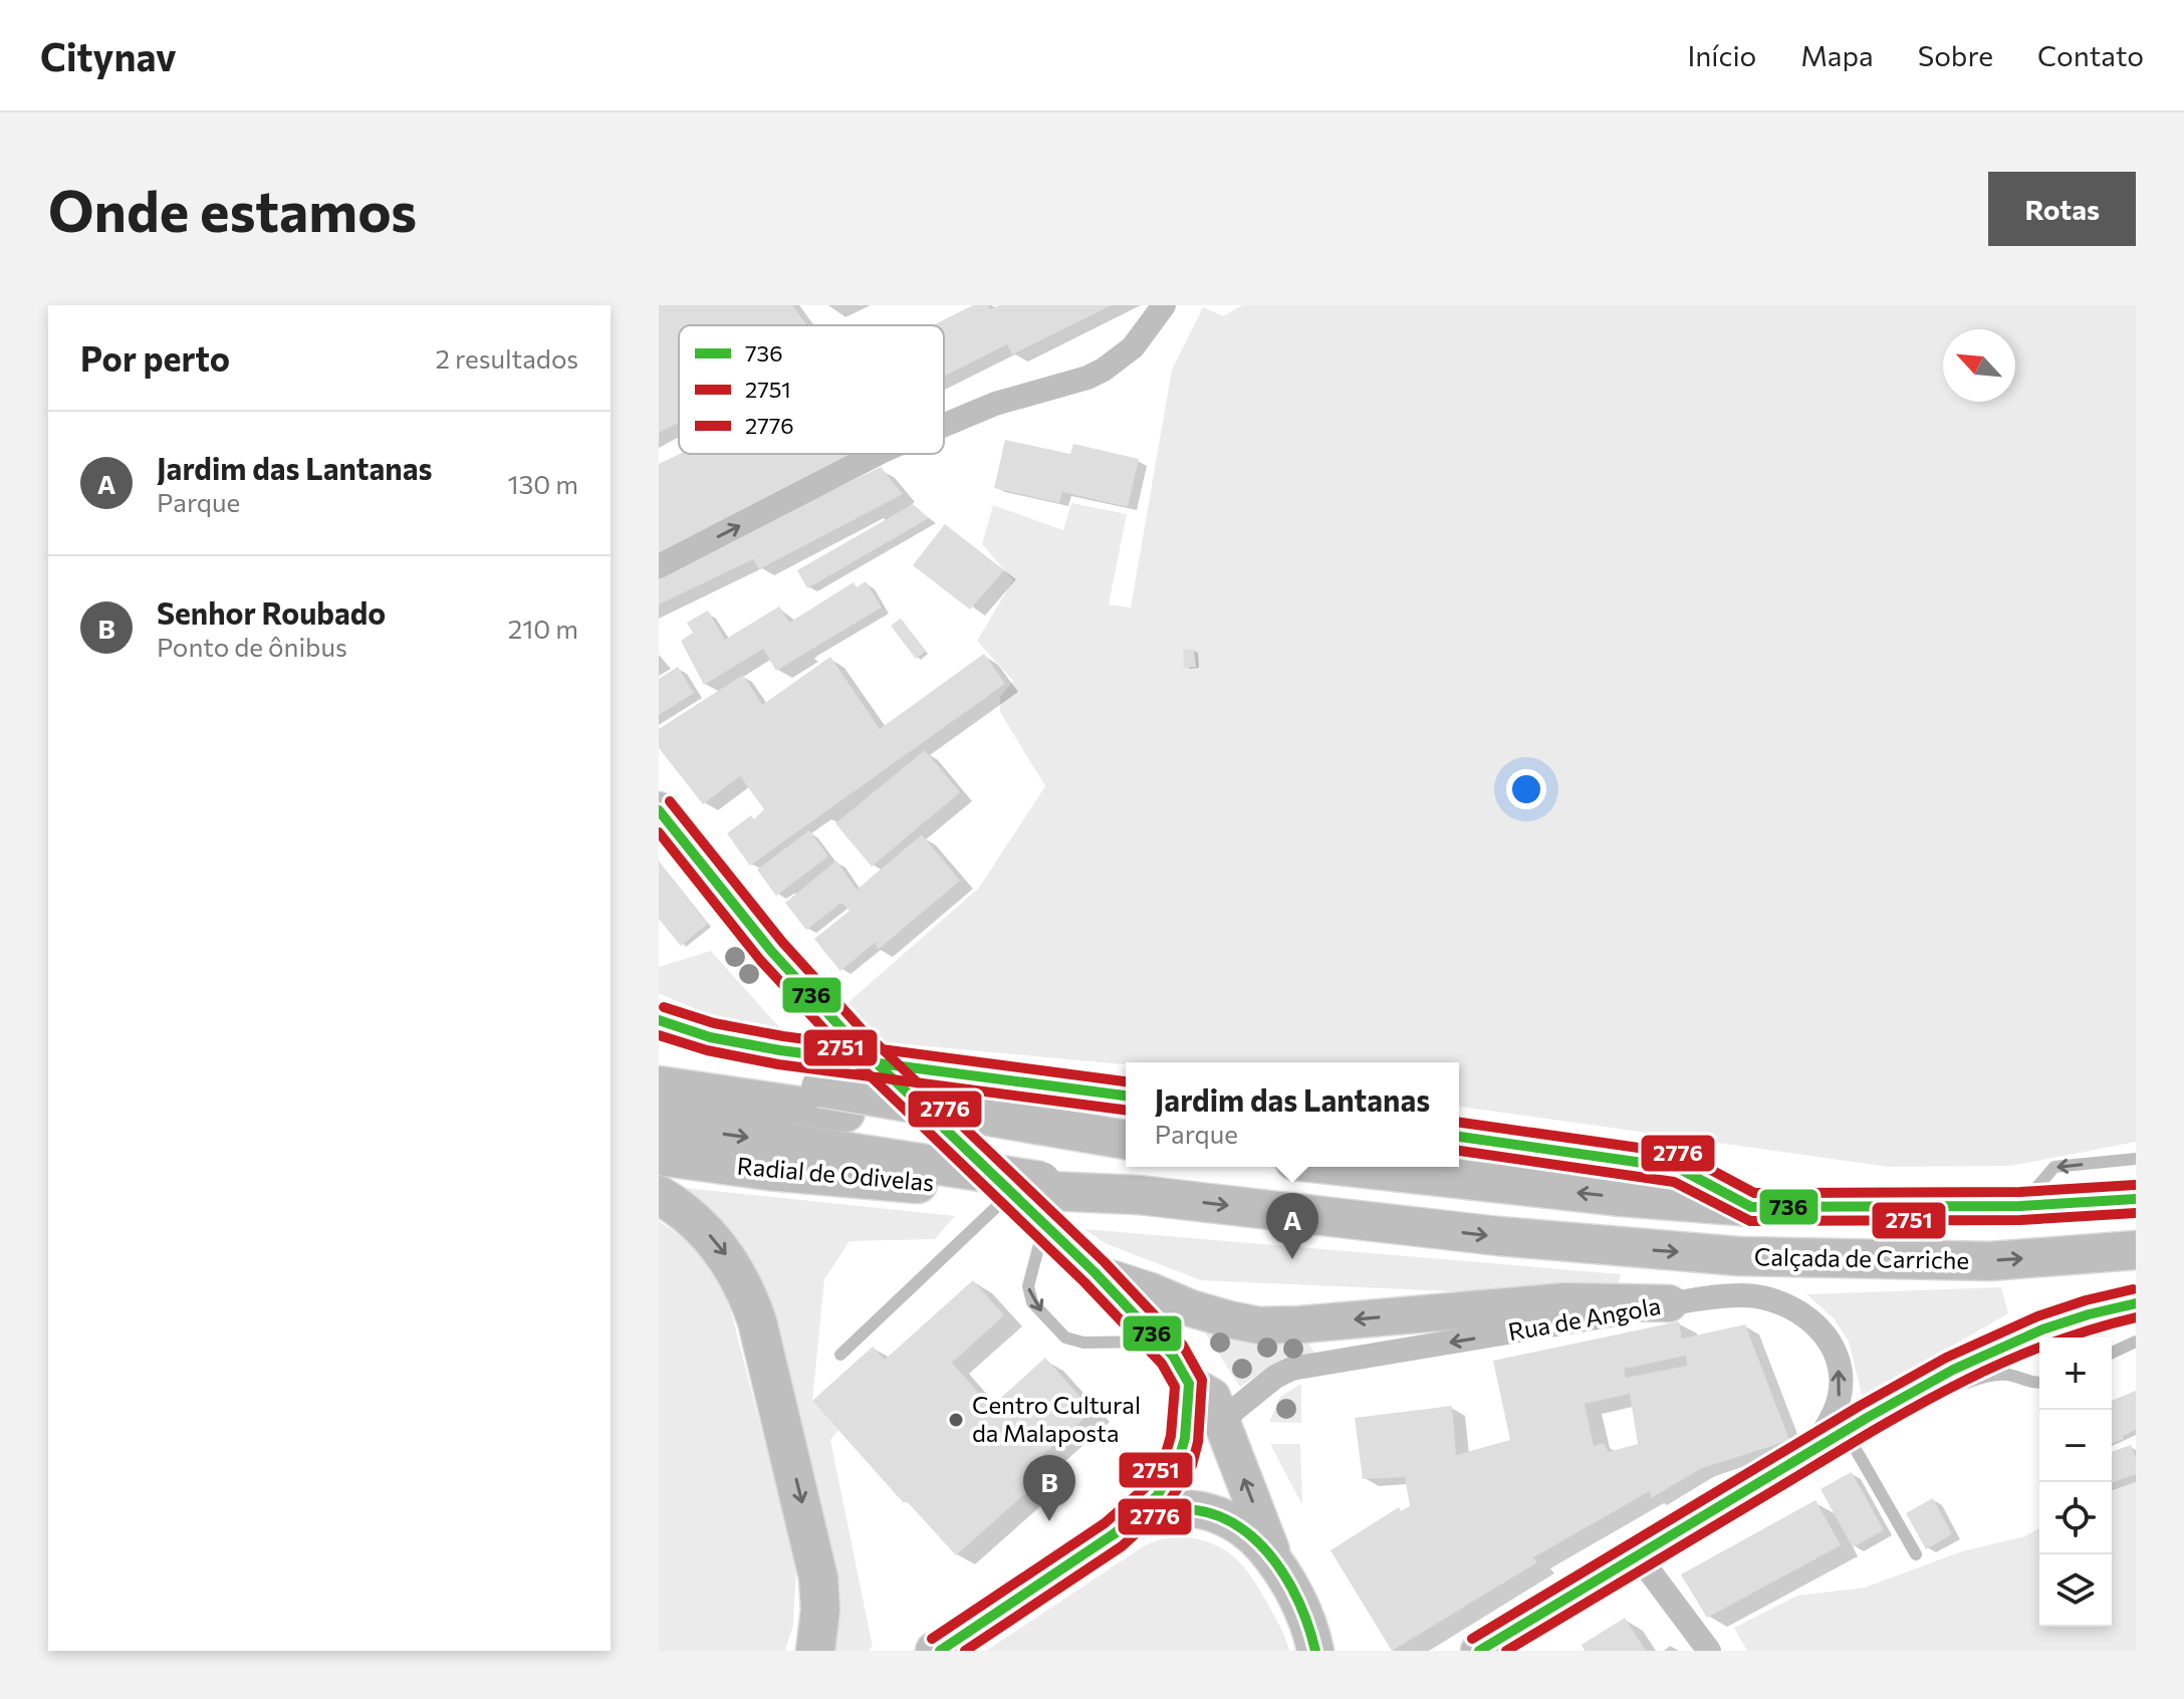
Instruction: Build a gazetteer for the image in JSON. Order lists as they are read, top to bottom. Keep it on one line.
{"streets":{"highway":["Radial de Odivelas","Calçada de Carriche"],"street":["Rua de Angola"]},"crossings":[["Radial de Odivelas","Calçada de Carriche"]],"places":["Centro Cultural da Malaposta"],"lines":["transit line 2776","transit line 736","transit line 2751"],"legend":["736","2751","2776"],"north":"top left","page":{"header":"Citynav","nav":["Início","Mapa","Sobre","Contato"],"buttons":"Rotas","title":"Onde estamos","heading":["Por perto","2 resultados"],"list":[{"mark":"A","name":"Jardim das Lantanas","note":"Parque","value":"130 m"},{"mark":"B","name":"Senhor Roubado","note":"Ponto de ônibus","value":"210 m"}],"popup":["Jardim das Lantanas","Parque"],"pins":["A","B"],"map_buttons":["+","−"]}}
